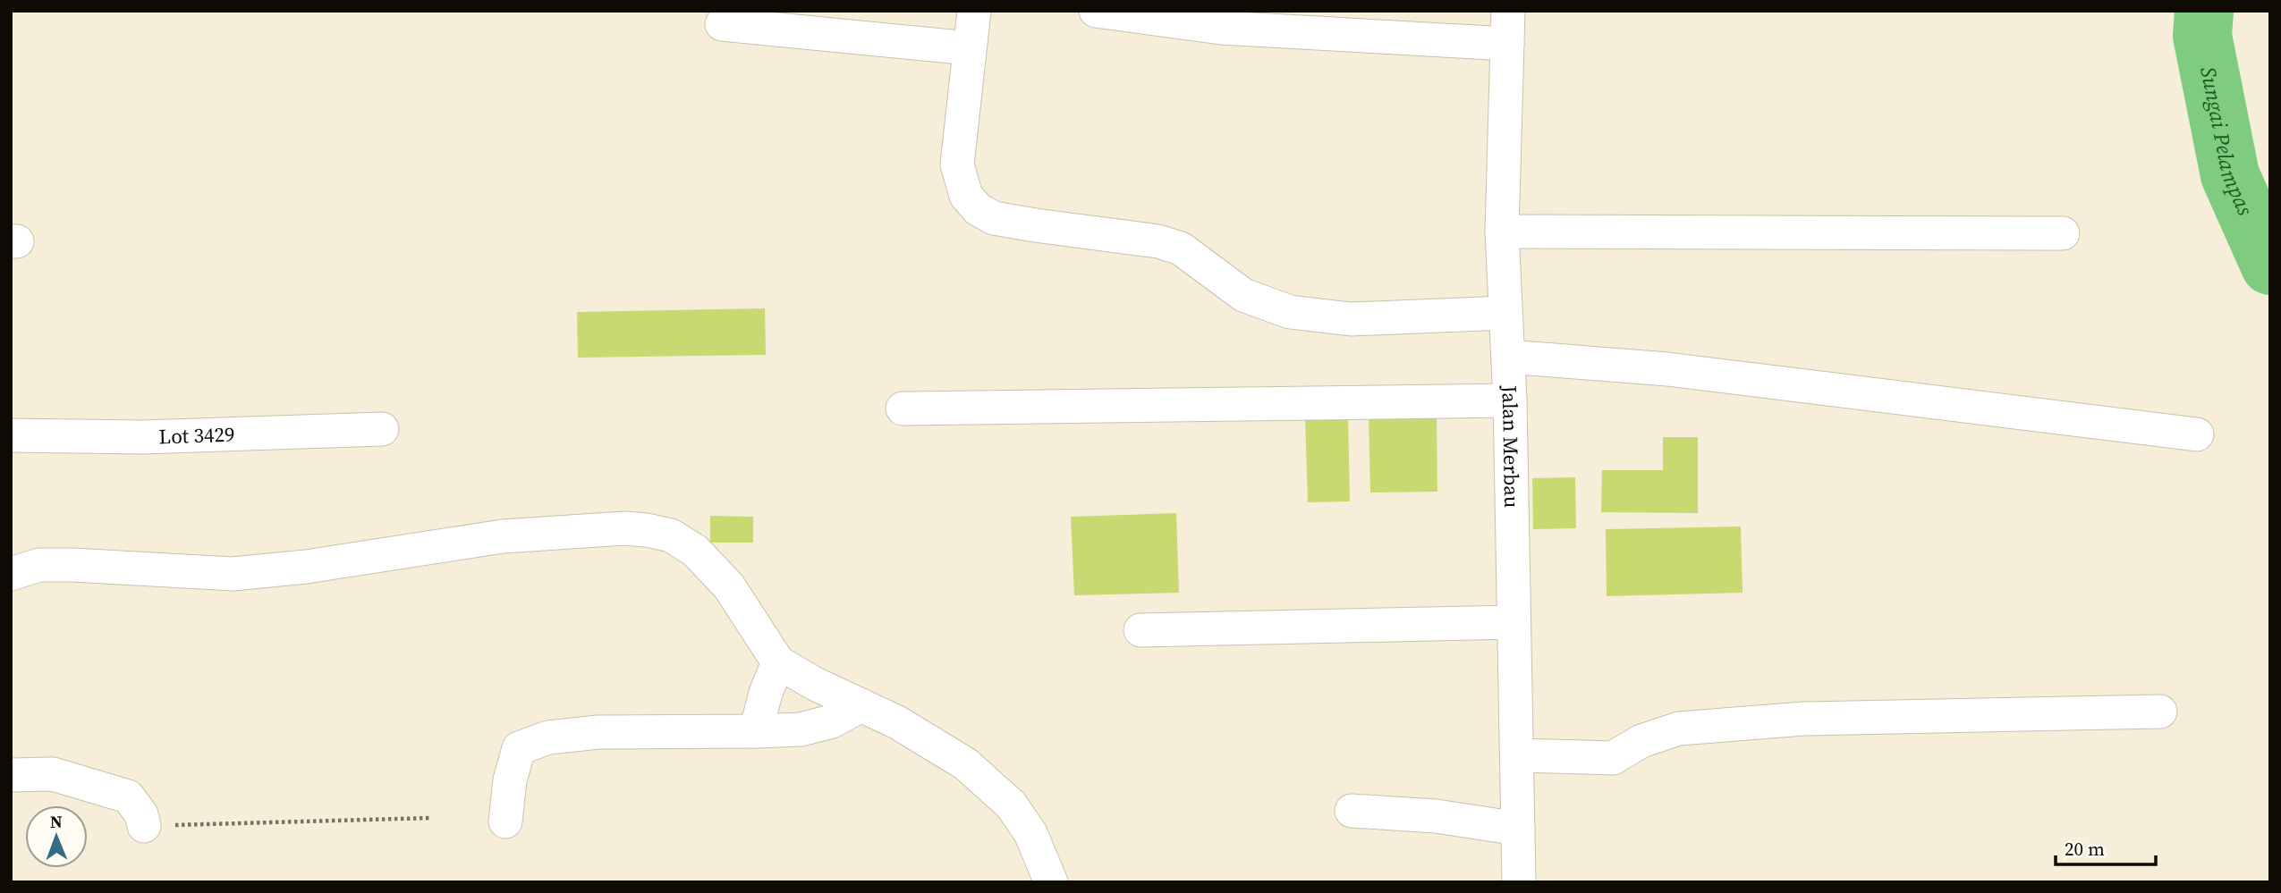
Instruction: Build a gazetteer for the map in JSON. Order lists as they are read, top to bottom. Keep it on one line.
{"streets":{"street":["Lot 3429","Jalan Merbau"]},"water":["Sungai Pelampas"],"scale_bar":"20 m","north":"top"}
